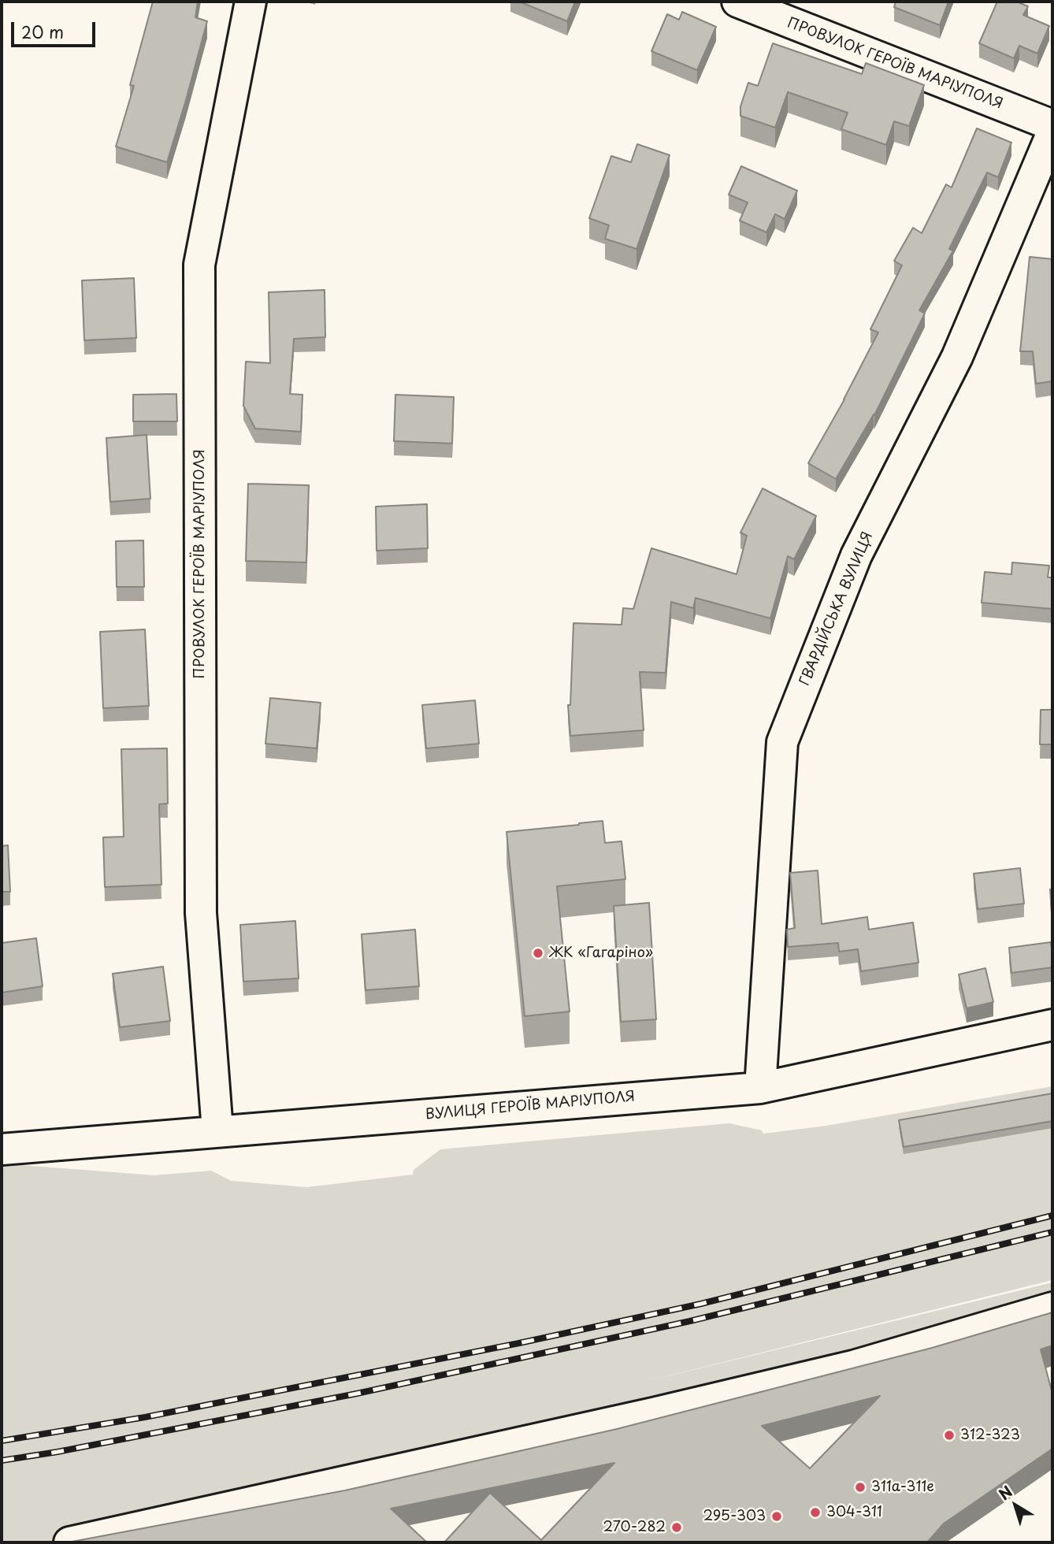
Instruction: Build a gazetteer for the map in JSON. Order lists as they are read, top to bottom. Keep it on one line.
{"streets":{"street":["ПРОВУЛОК ГЕРОЇВ МАРІУПОЛЯ","ГВАРДІЙСЬКА ВУЛИЦЯ","ВУЛИЦЯ ГЕРОЇВ МАРІУПОЛЯ"]},"crossings":[["ПРОВУЛОК ГЕРОЇВ МАРІУПОЛЯ","ВУЛИЦЯ ГЕРОЇВ МАРІУПОЛЯ"],["ГВАРДІЙСЬКА ВУЛИЦЯ","ВУЛИЦЯ ГЕРОЇВ МАРІУПОЛЯ"]],"places":["ЖК «Гагаріно»","312-323","311а-311е","304-311","295-303","270-282"],"scale_bar":"20 m","north":"top left"}
